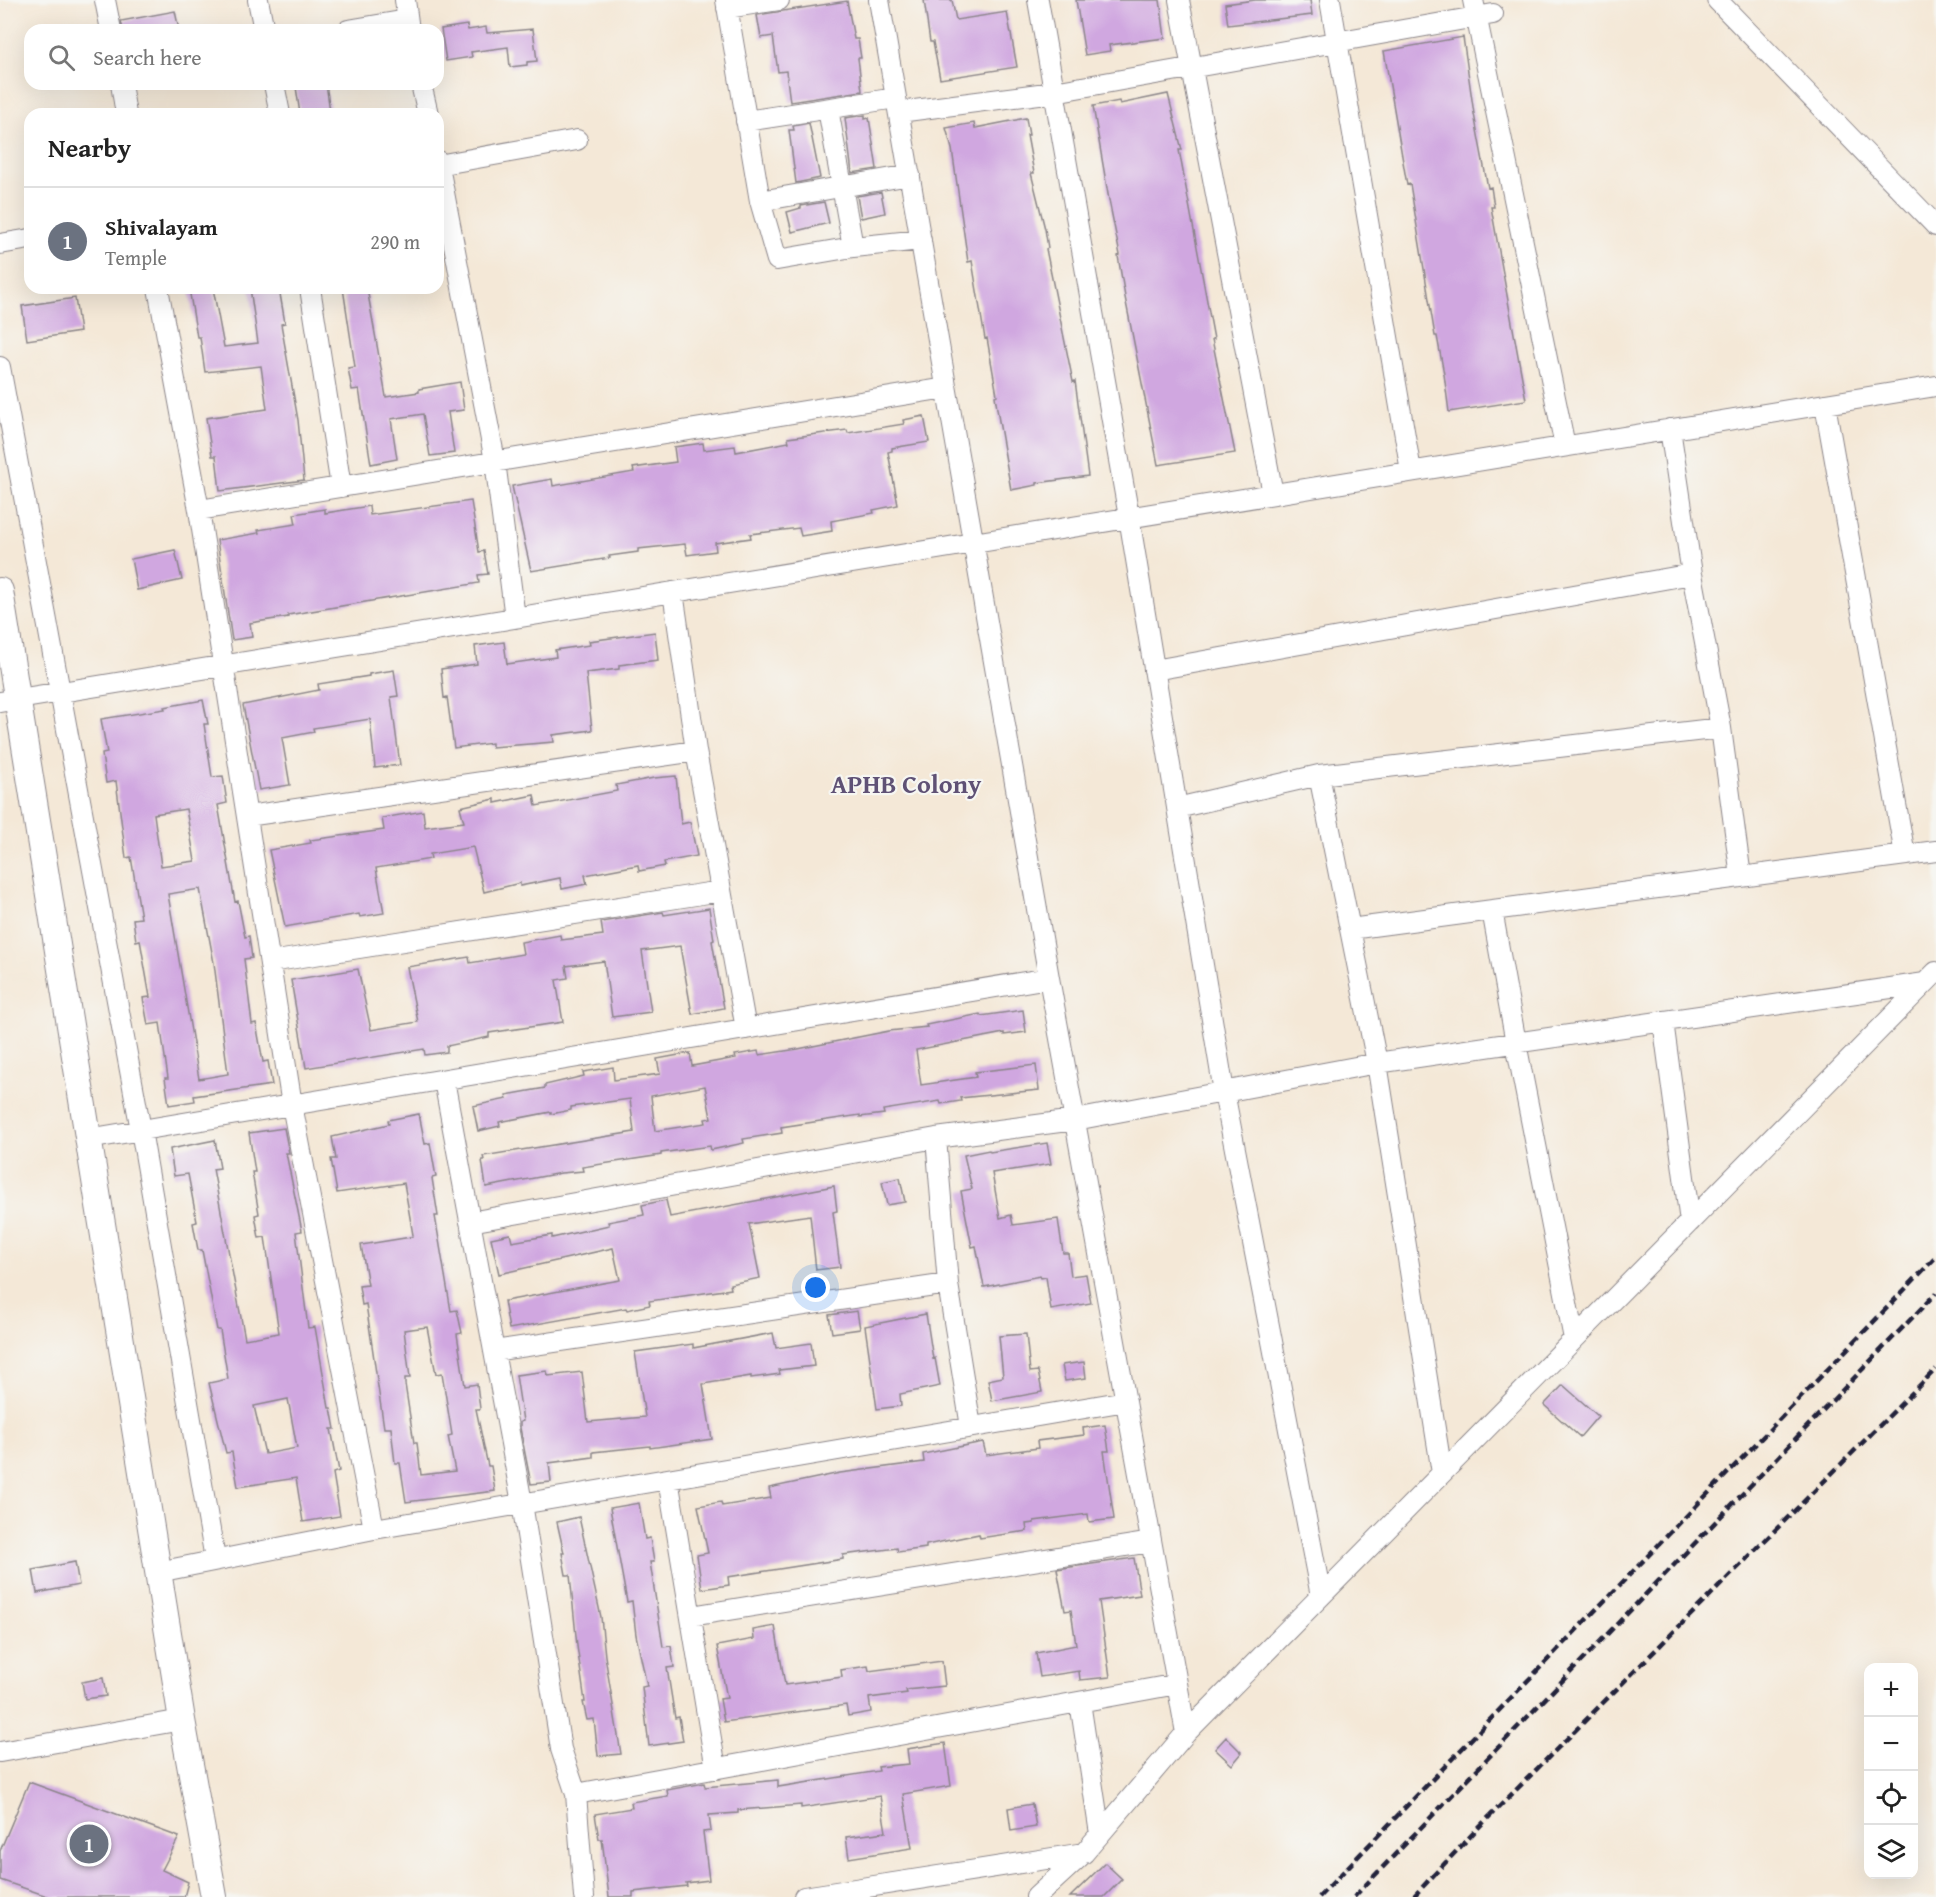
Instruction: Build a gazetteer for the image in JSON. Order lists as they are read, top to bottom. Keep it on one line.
{"districts":["APHB Colony"],"page":{"search":"Search here","heading":"Nearby","list":[{"mark":"1","name":"Shivalayam","note":"Temple","value":"290 m"}],"map_buttons":["+","−"],"pins":"1"}}
